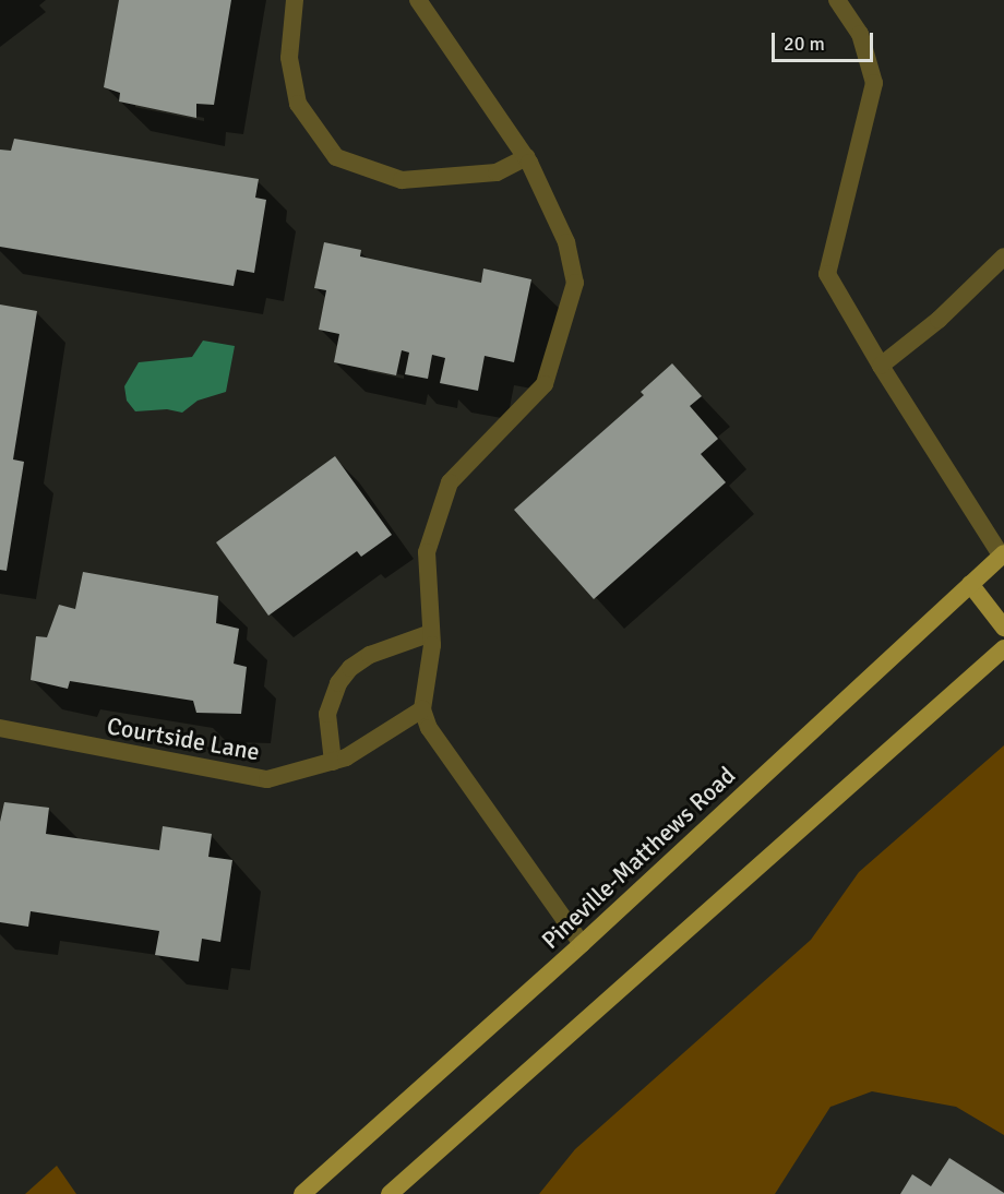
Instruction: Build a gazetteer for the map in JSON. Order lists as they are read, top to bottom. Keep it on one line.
{"streets":{"main road":["Pineville-Matthews Road"],"street":["Courtside Lane"]},"scale_bar":"20 m"}
